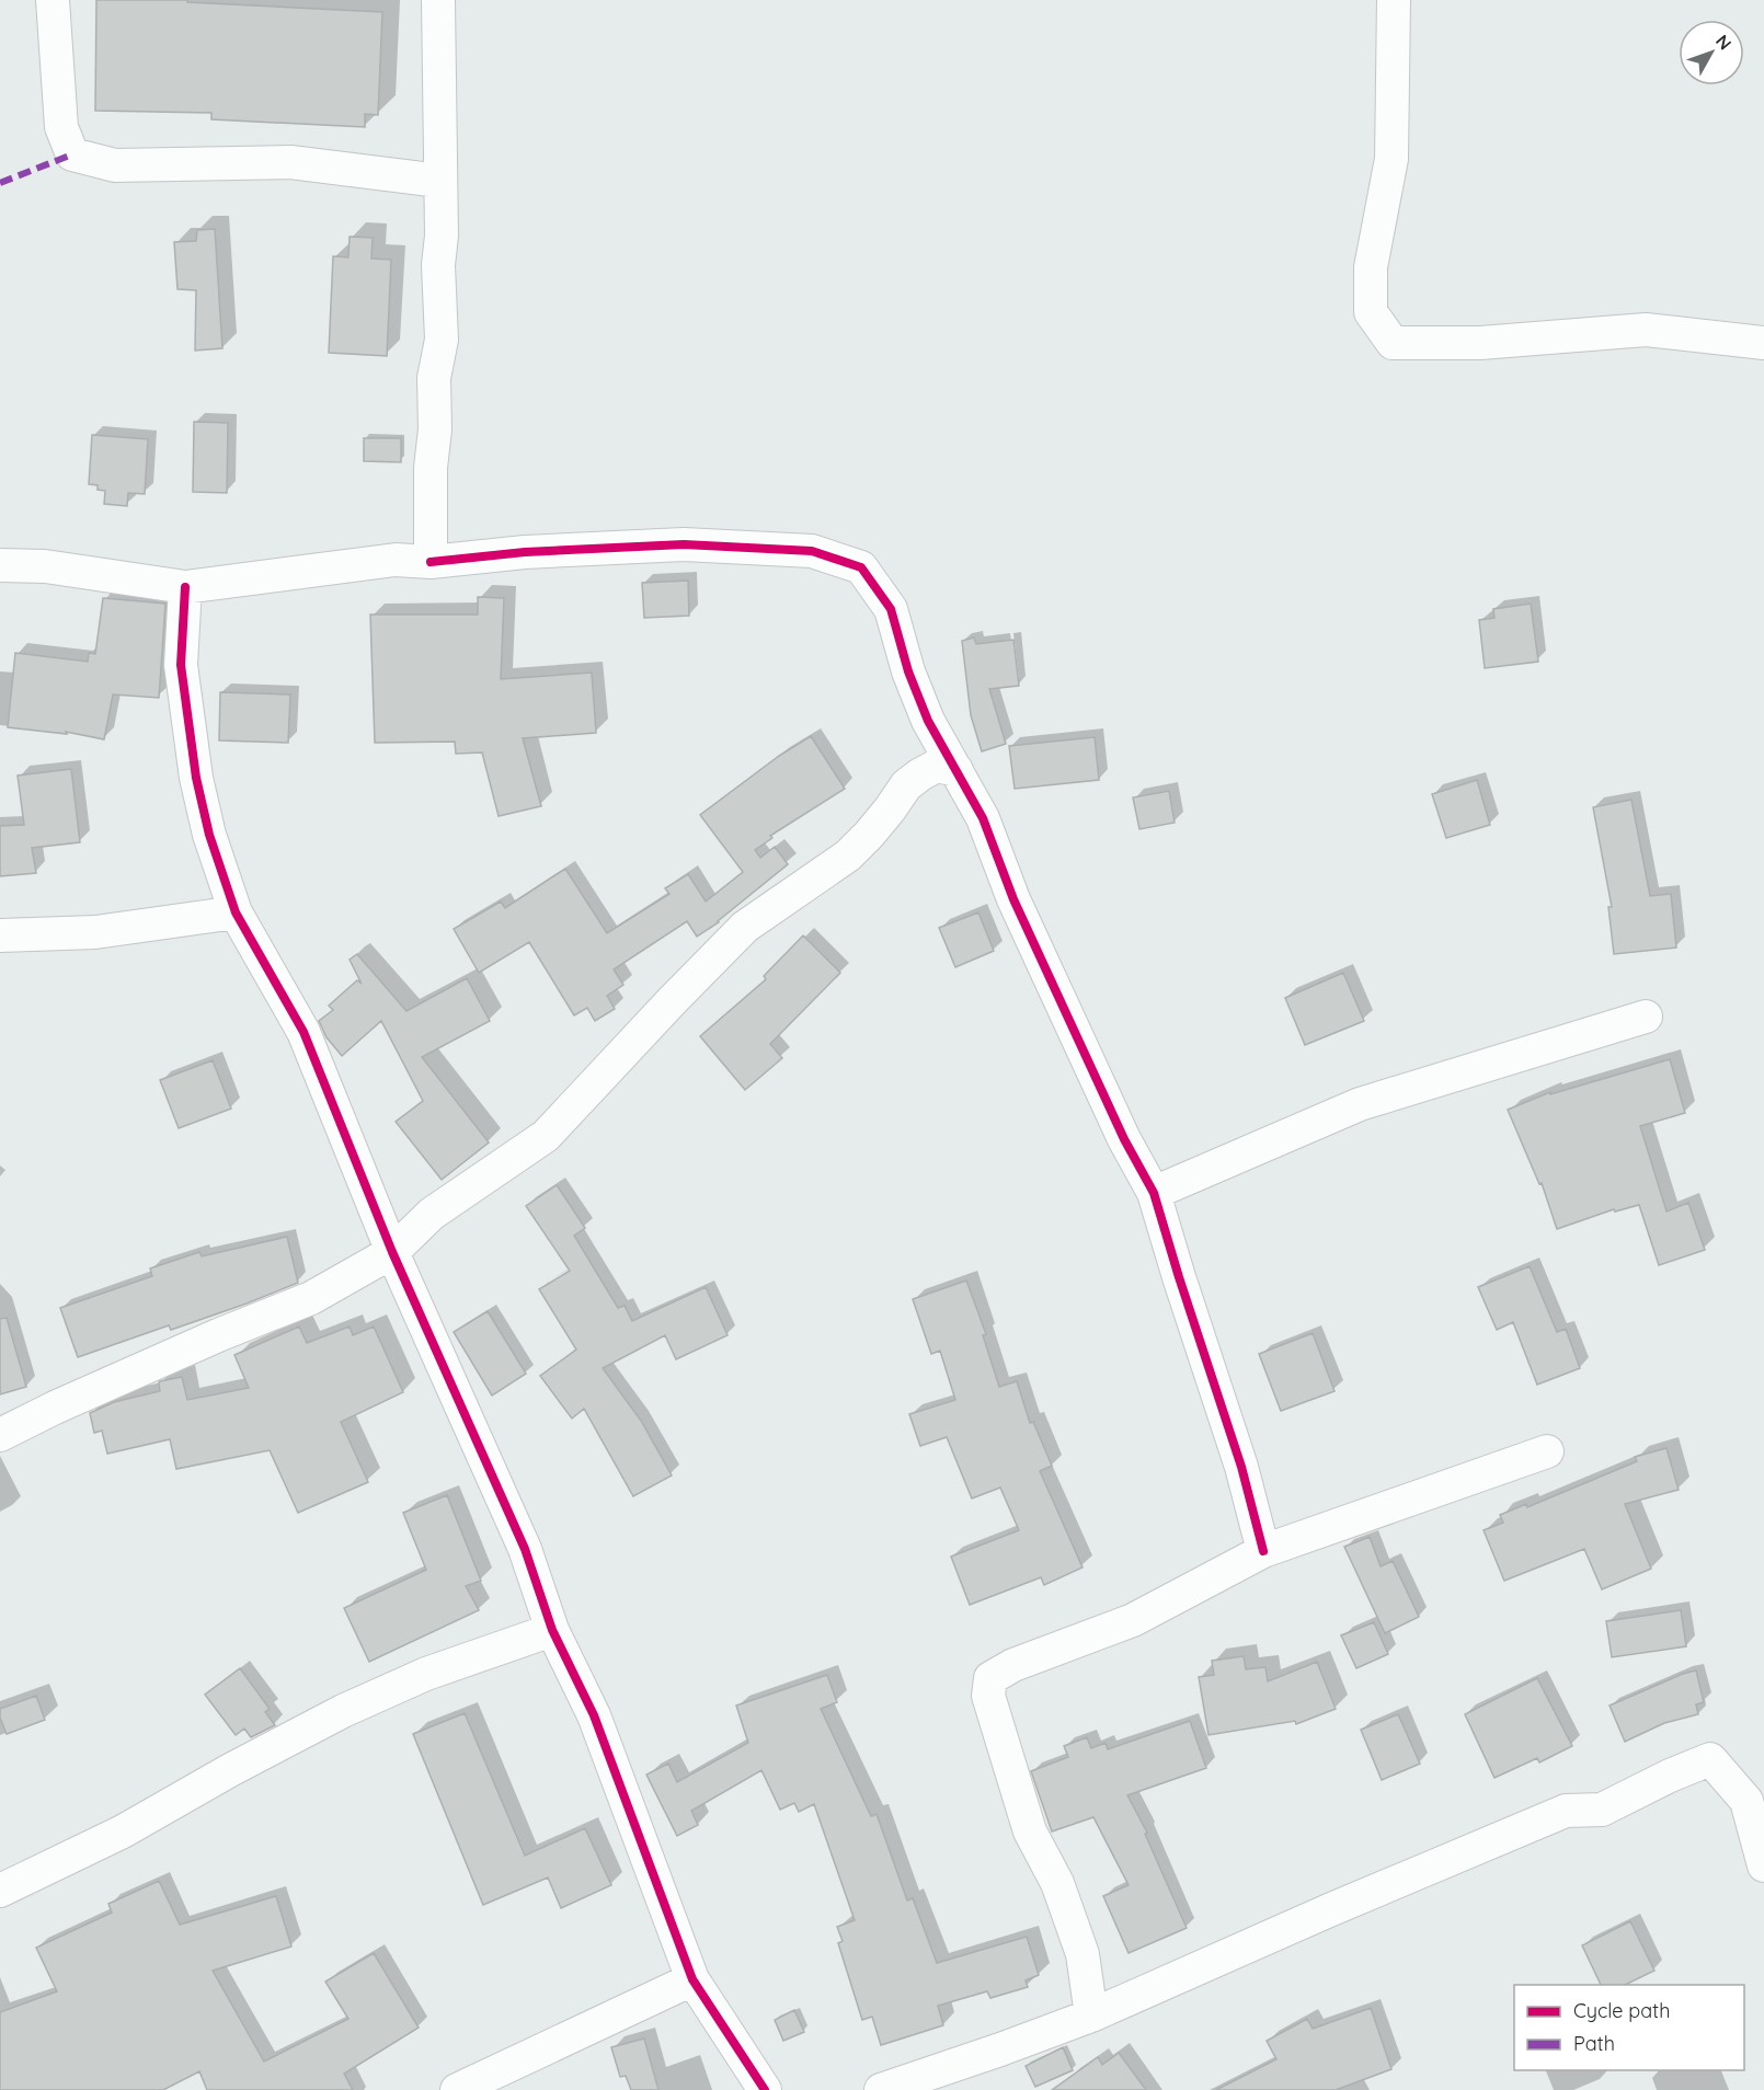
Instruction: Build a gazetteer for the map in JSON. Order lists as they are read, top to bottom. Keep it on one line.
{"legend":["Cycle path","Path"],"north":"top right"}
